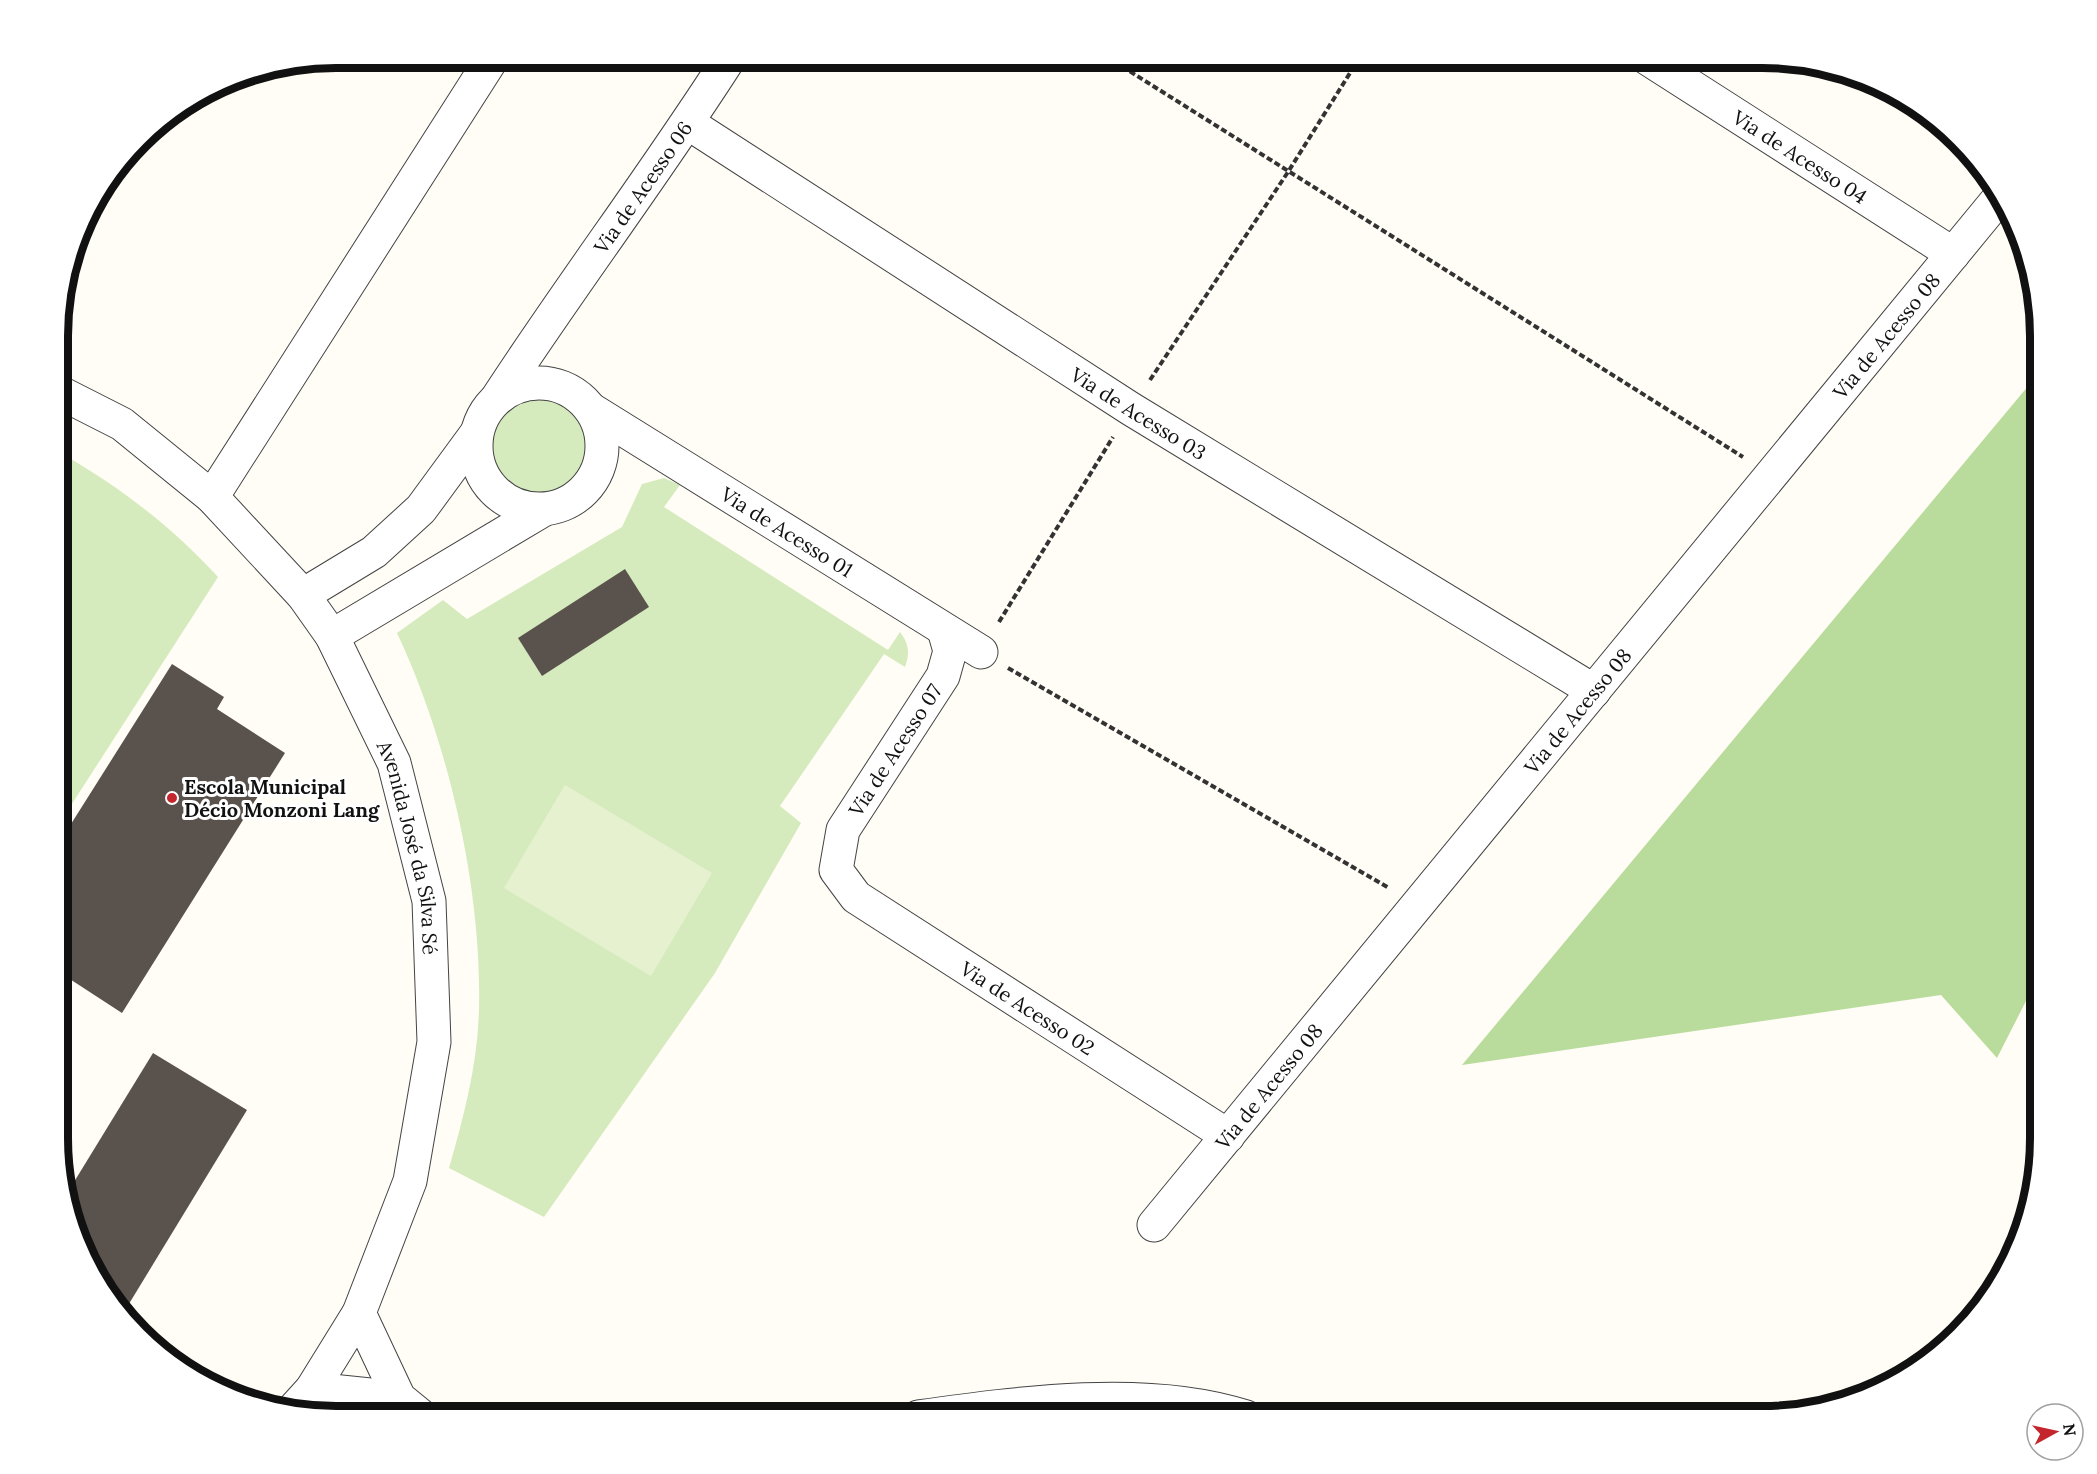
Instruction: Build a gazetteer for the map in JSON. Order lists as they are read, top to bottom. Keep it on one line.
{"streets":{"street":["Via de Acesso 04","Via de Acesso 06","Via de Acesso 08","Via de Acesso 03","Via de Acesso 01","Via de Acesso 07","Avenida José da Silva Sé","Via de Acesso 02"]},"crossings":[["Via de Acesso 04","Via de Acesso 08"],["Via de Acesso 06","Via de Acesso 03"],["Via de Acesso 06","Via de Acesso 01"],["Via de Acesso 08","Via de Acesso 03"],["Via de Acesso 08","Via de Acesso 02"],["Via de Acesso 01","Via de Acesso 07"],["Via de Acesso 07","Via de Acesso 02"]],"places":["Escola Municipal Décio Monzoni Lang"],"north":"right"}
